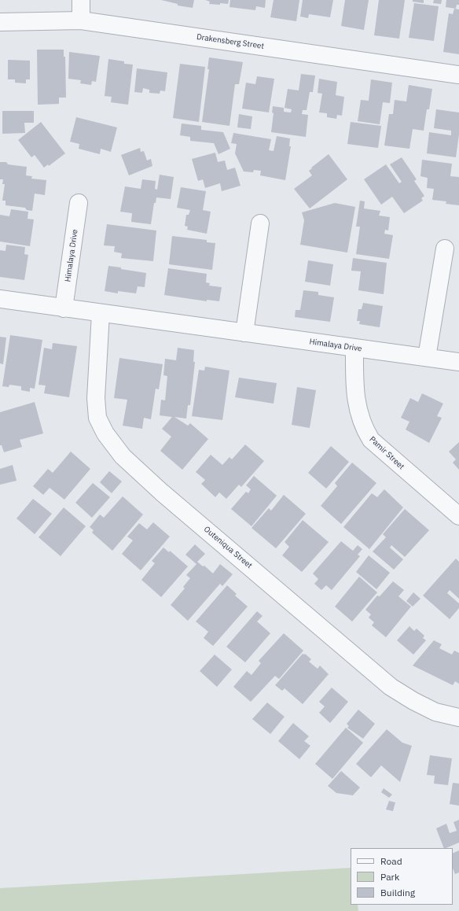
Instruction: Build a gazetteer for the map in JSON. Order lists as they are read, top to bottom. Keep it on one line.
{"streets":{"street":["Drakensberg Street","Himalaya Drive","Pamir Street","Outeniqua Street"]},"crossings":[["Himalaya Drive","Pamir Street"],["Himalaya Drive","Outeniqua Street"]],"legend":["Road","Park","Building"]}
